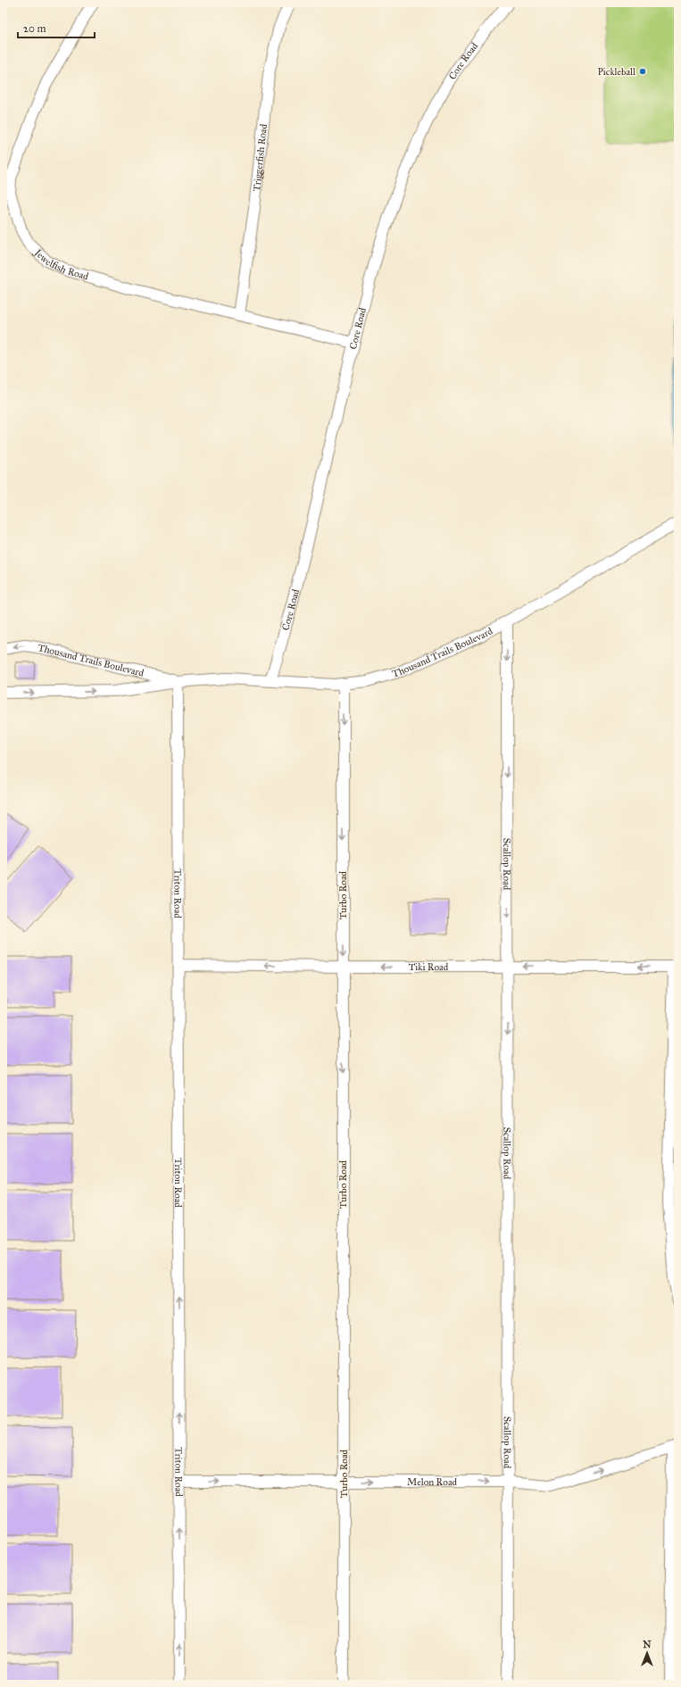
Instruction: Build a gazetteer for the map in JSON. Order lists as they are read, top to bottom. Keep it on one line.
{"streets":{"lane":["Core Road","Triggerfish Road","Jewelfish Road","Thousand Trails Boulevard","Scallop Road","Triton Road","Turbo Road","Tiki Road","Melon Road"]},"crossings":[["Core Road","Jewelfish Road"],["Core Road","Thousand Trails Boulevard"],["Triggerfish Road","Jewelfish Road"],["Thousand Trails Boulevard","Scallop Road"],["Thousand Trails Boulevard","Triton Road"],["Thousand Trails Boulevard","Turbo Road"],["Scallop Road","Tiki Road"],["Scallop Road","Melon Road"],["Triton Road","Tiki Road"],["Triton Road","Melon Road"],["Turbo Road","Tiki Road"],["Turbo Road","Melon Road"]],"one_way":["Scallop Road","Triton Road","Turbo Road","Tiki Road","Melon Road"],"places":["Pickleball"],"scale_bar":"20 m","north":"top"}
